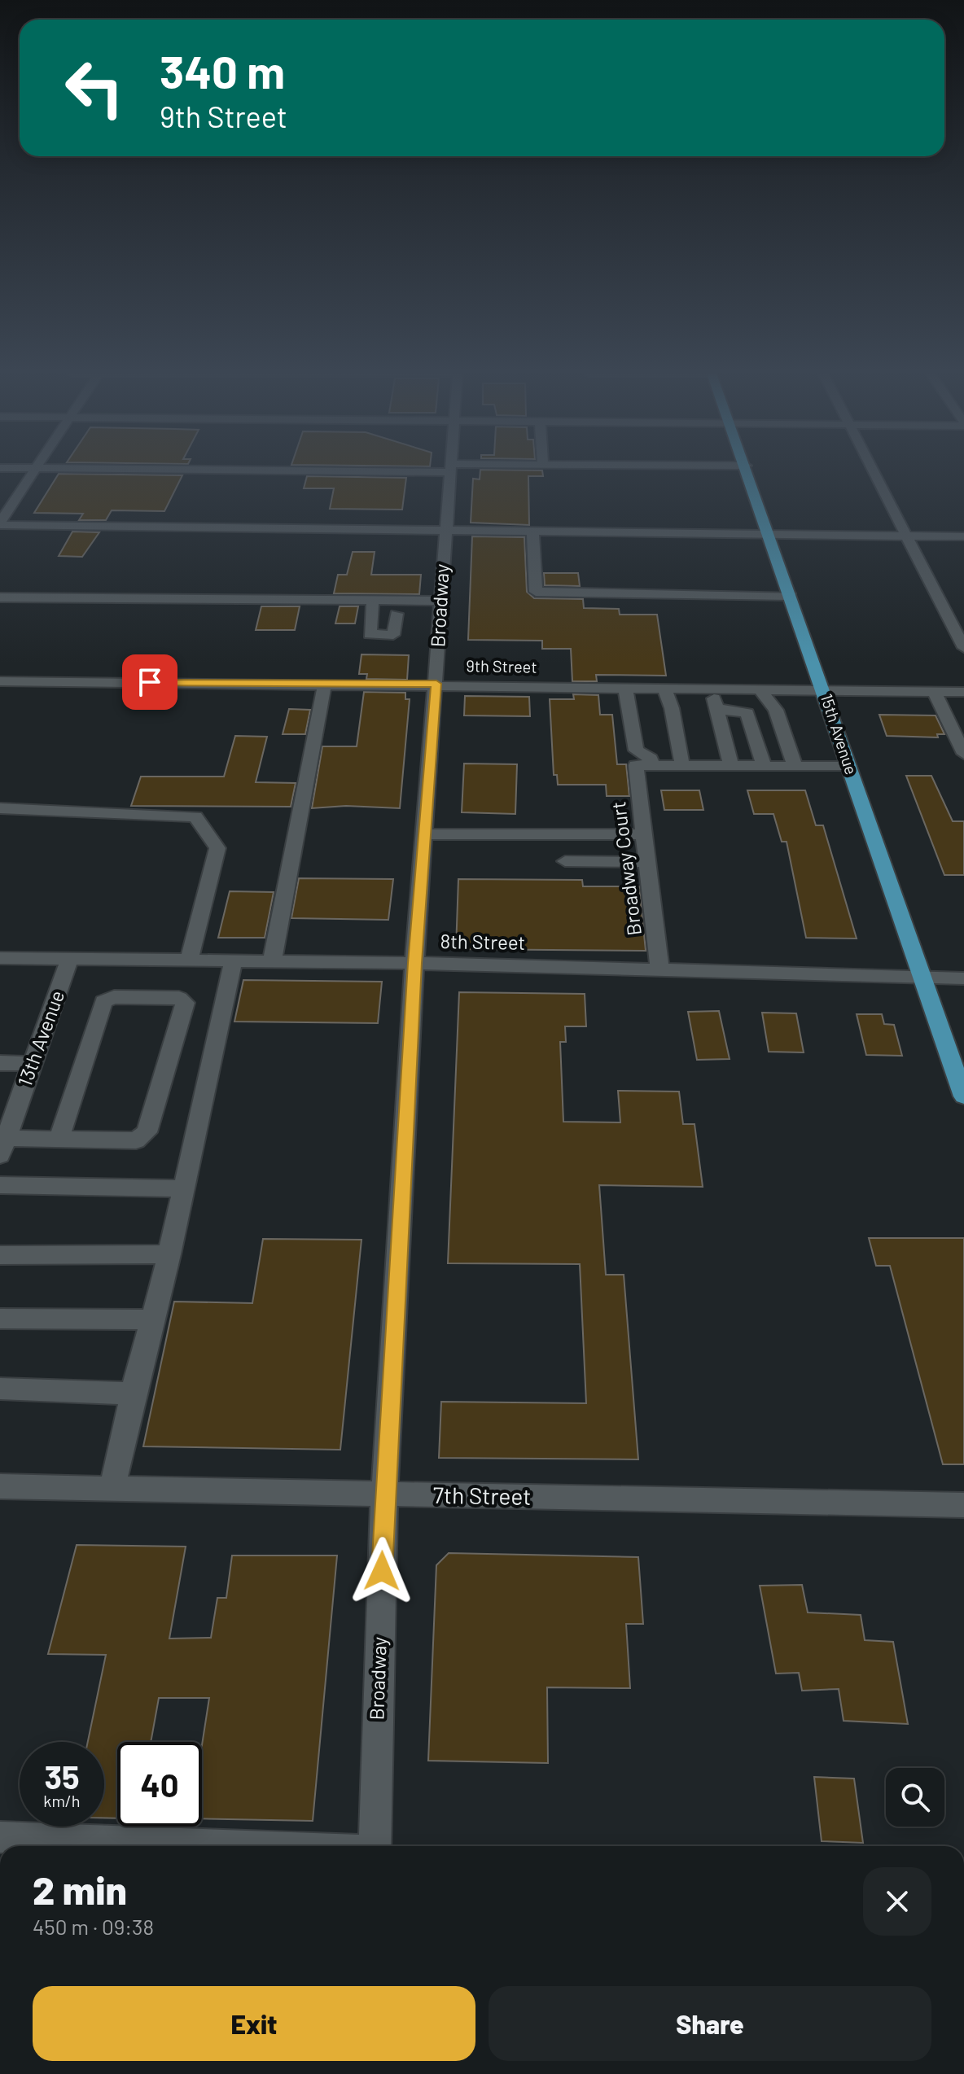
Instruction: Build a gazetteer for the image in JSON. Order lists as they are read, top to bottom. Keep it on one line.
{"streets":{"main road":["15th Avenue"],"street":["Broadway","9th Street","Broadway Court","8th Street","13th Avenue","7th Street"]},"crossings":[["Broadway","9th Street"],["Broadway","8th Street"],["Broadway","7th Street"],["9th Street","15th Avenue"],["15th Avenue","8th Street"],["Broadway Court","8th Street"],["8th Street","13th Avenue"]],"page":{"turn":["340 m","9th Street"],"speed":"35 km/h","limit":"40","heading":["2 min","450 m · 09:38"],"buttons":["Exit","Share"]}}
